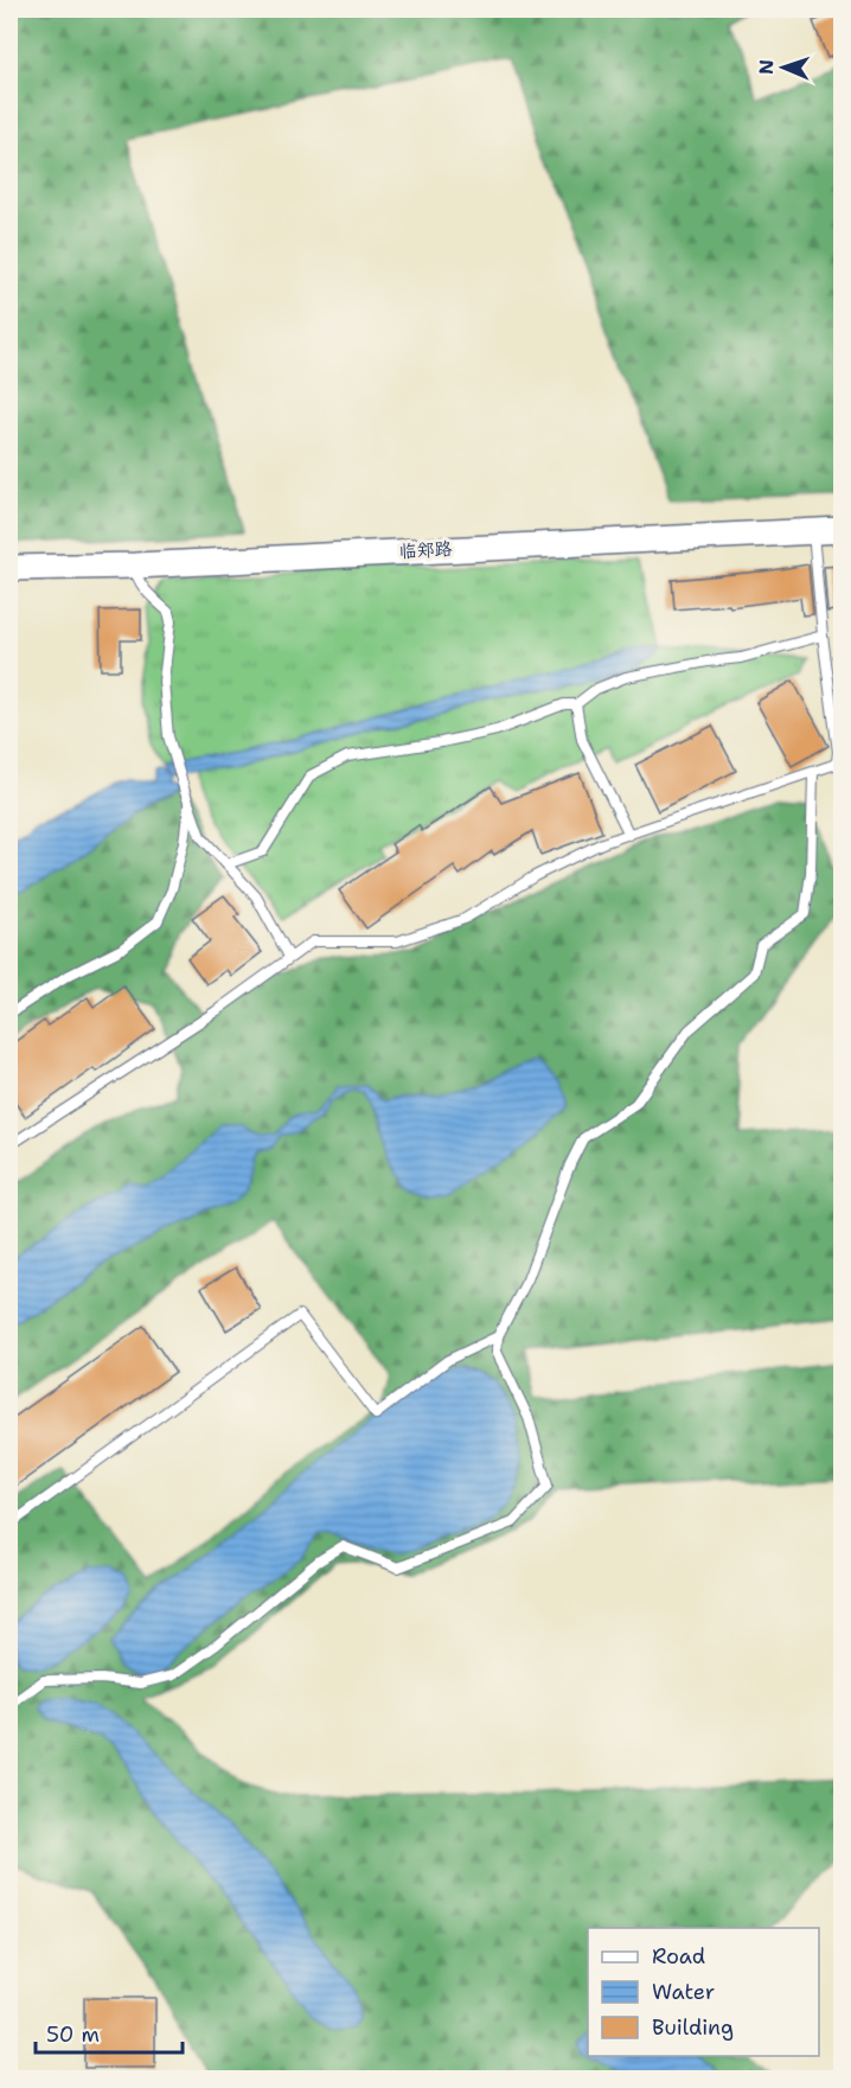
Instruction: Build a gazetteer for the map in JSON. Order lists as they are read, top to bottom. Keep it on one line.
{"streets":{"main road":["临郑路"]},"legend":["Road","Water","Building"],"scale_bar":"50 m","north":"left"}
